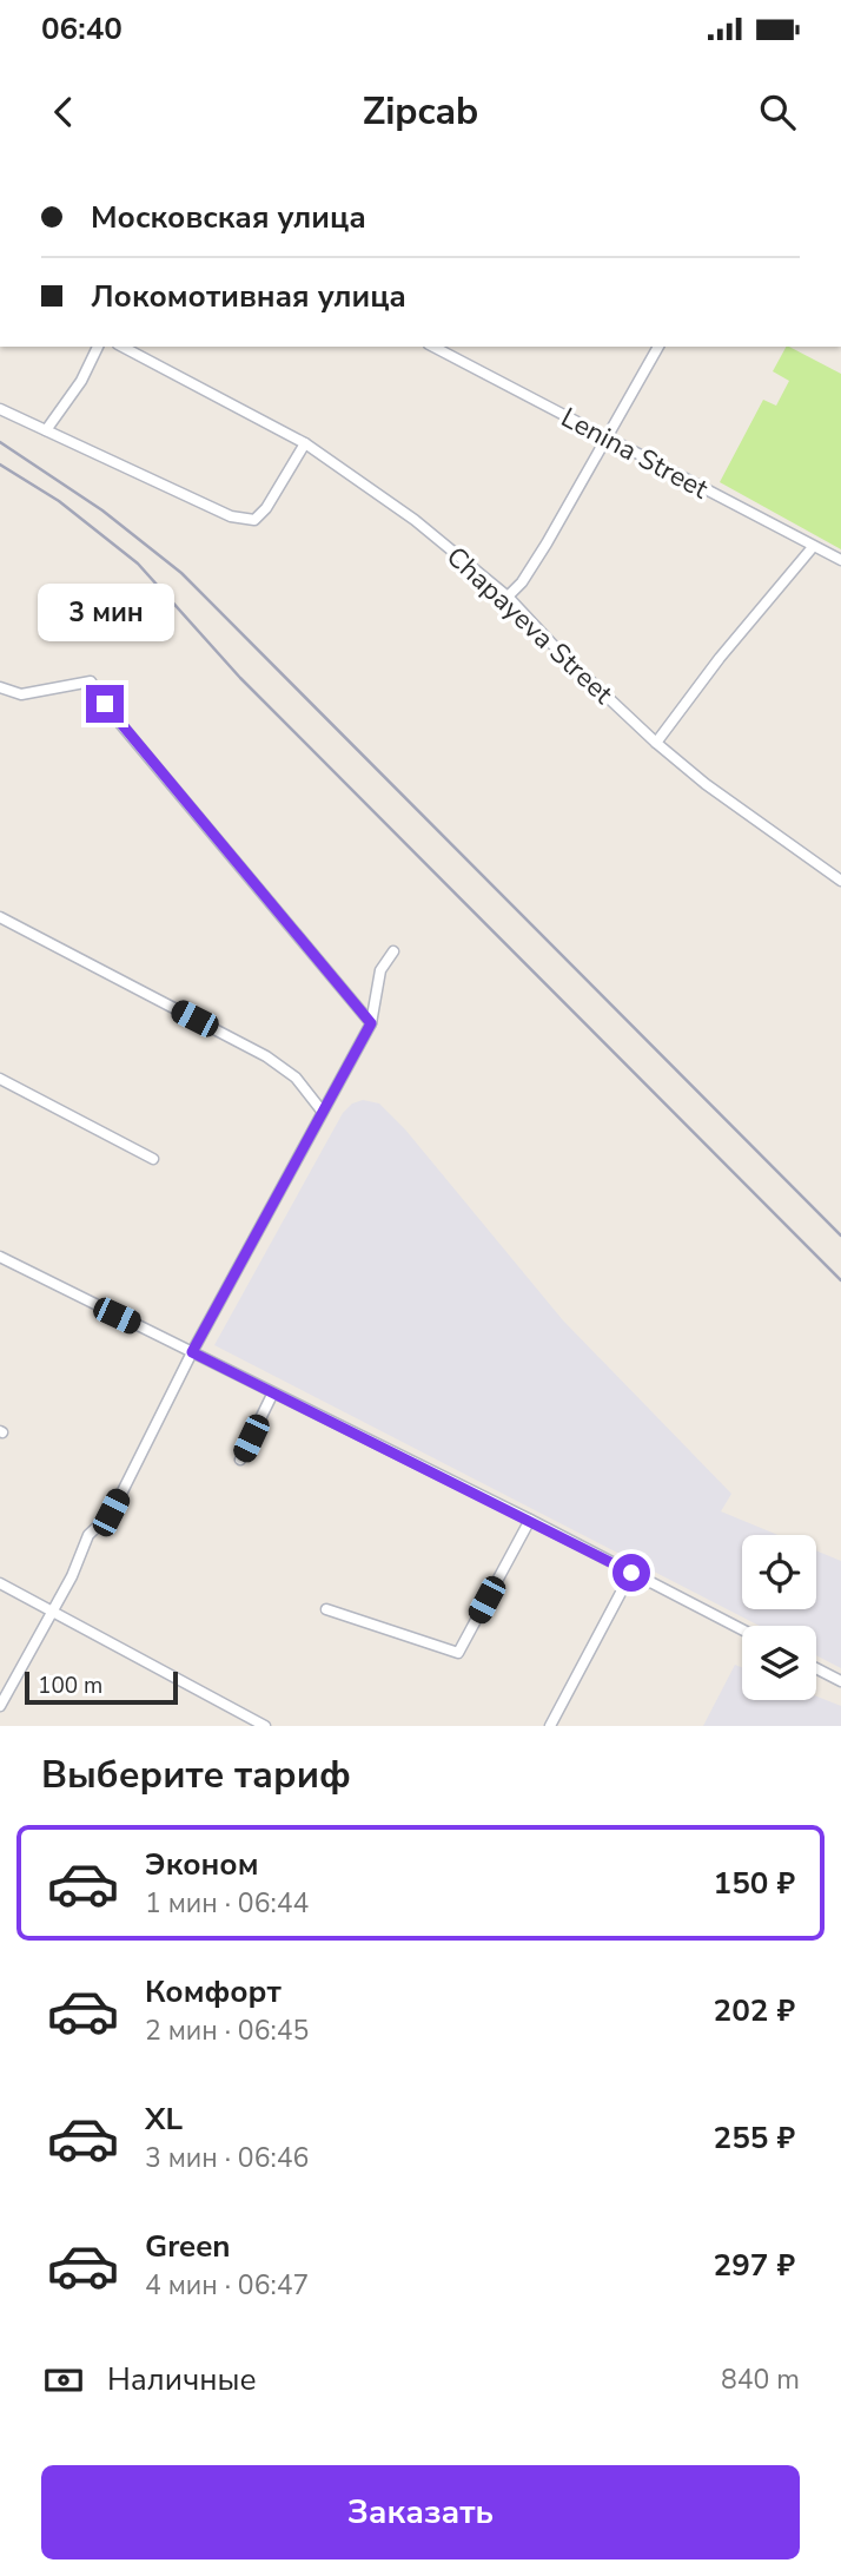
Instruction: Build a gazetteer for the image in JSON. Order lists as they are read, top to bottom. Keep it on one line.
{"streets":{"street":["Lenina Street","Chapayeva Street"]},"scale_bar":"100 m","page":{"status":"06:40","header":"Zipcab","banner":["Московская улица","Локомотивная улица"],"bubble":"3 мин","scale":"100 m","heading":"Выберите тариф","list":[{"name":"Эконом","note":"1 мин · 06:44","value":"150 ₽"},{"name":"Комфорт","note":"2 мин · 06:45","value":"202 ₽"},{"name":"XL","note":"3 мин · 06:46","value":"255 ₽"},{"name":"Green","note":"4 мин · 06:47","value":"297 ₽"}],"pay":["Наличные","840 m"],"buttons":"Заказать"}}
